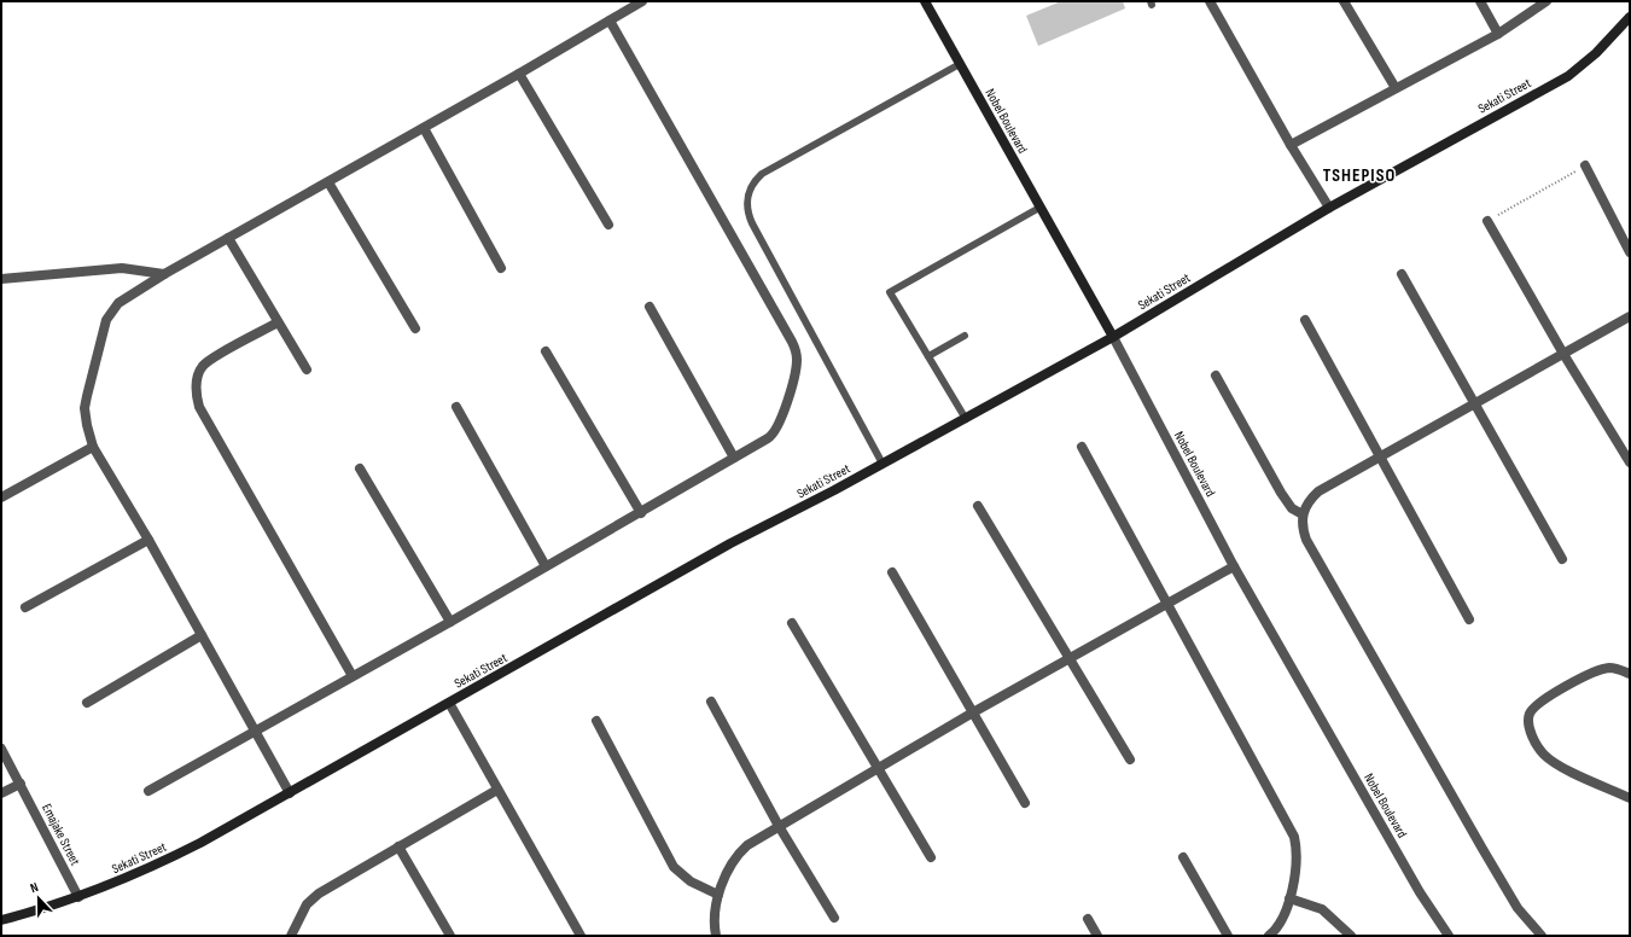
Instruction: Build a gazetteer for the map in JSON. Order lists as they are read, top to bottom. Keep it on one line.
{"streets":{"street":["Sekati Street","Nobel Boulevard","Emajake Street"]},"crossings":[["Sekati Street","Nobel Boulevard"],["Sekati Street","Emajake Street"]],"districts":["TSHEPISO"],"north":"top"}
